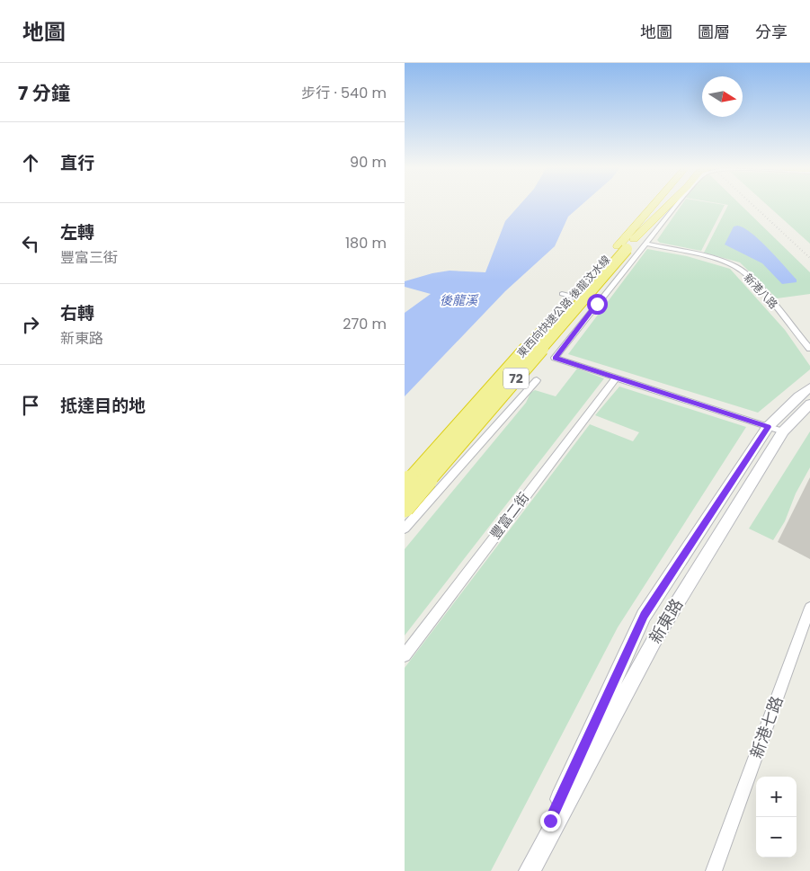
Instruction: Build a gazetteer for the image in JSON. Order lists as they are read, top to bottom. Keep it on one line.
{"streets":{"highway":["東西向快速公路 後龍汶水線","72"],"main road":["新東路"],"street":["新港八路","豐富二街","新港七路"]},"water":["後龍溪"],"north":"right","page":{"header":"地圖","nav":["地圖","圖層","分享"],"heading":["7 分鐘","步行 · 540 m"],"list":[["直行","90 m"],["左轉","豐富三街","180 m"],["右轉","新東路","270 m"],"抵達目的地"],"map_buttons":["+","−"]}}
